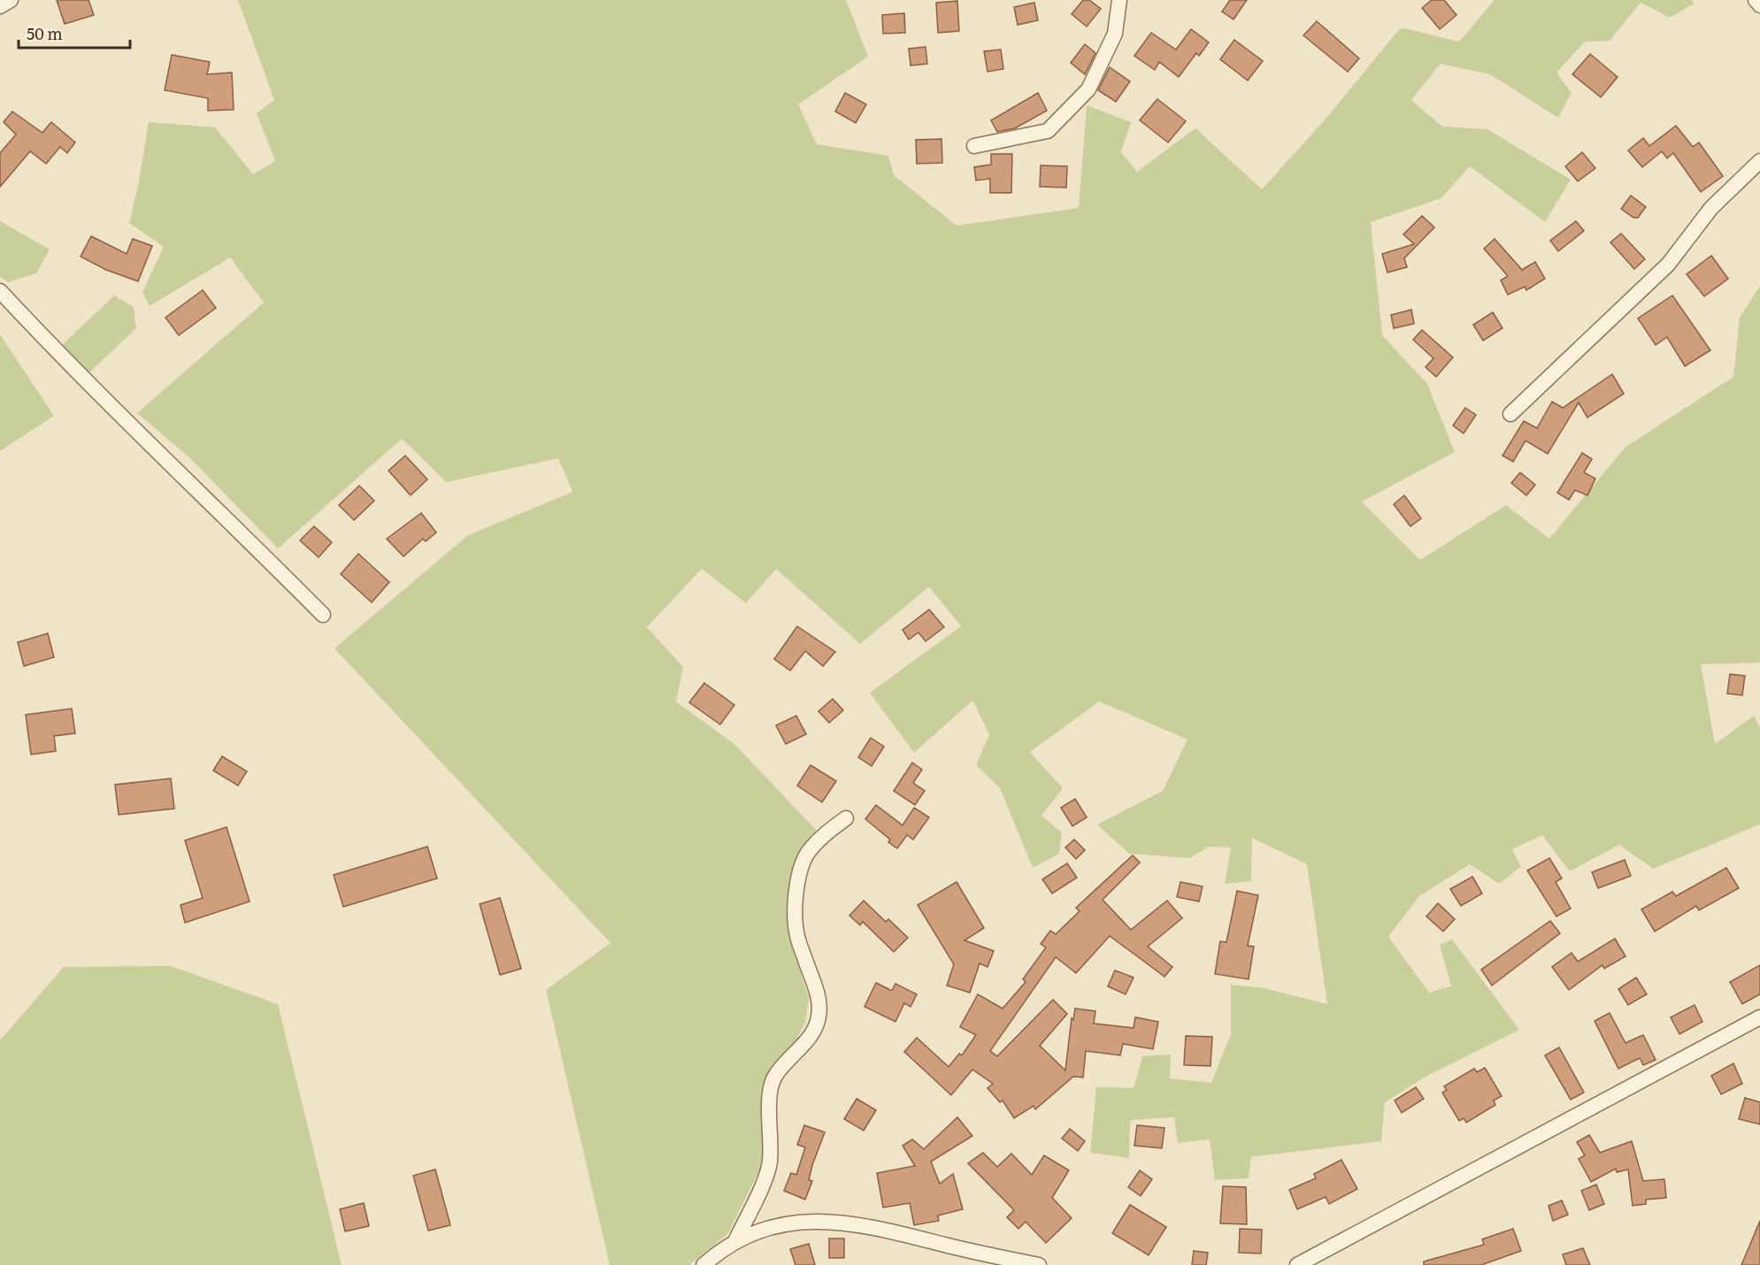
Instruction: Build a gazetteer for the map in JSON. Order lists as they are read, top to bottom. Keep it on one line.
{"scale_bar":"50 m"}
